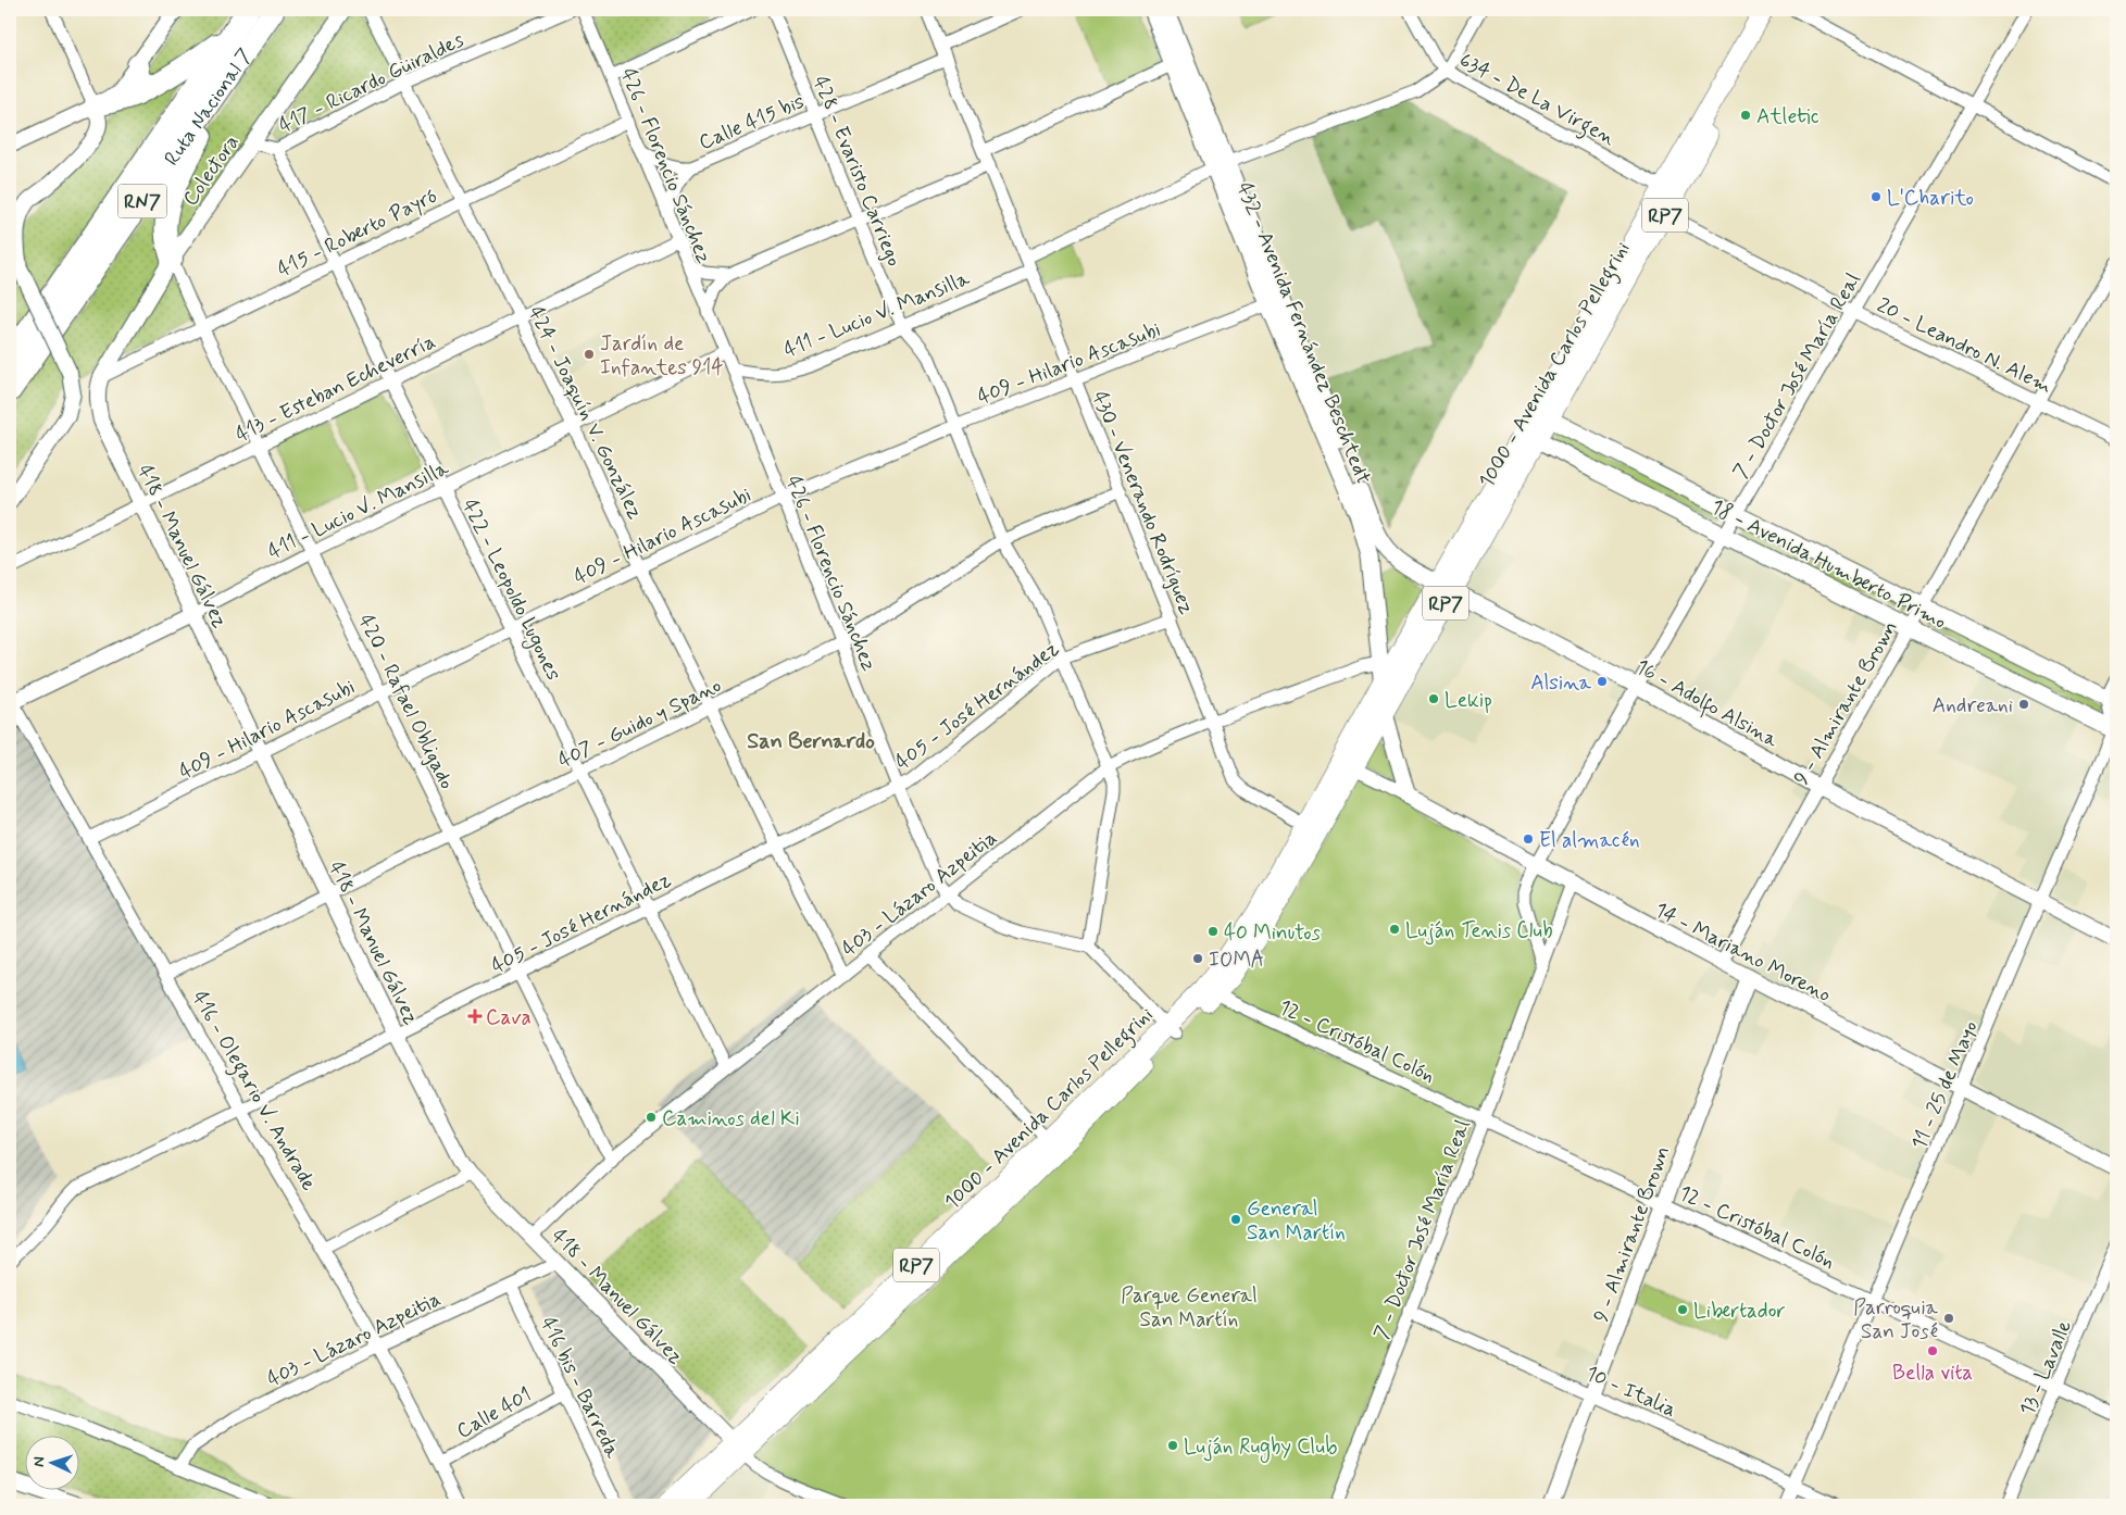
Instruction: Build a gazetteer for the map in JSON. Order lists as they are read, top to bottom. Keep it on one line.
{"streets":{"highway":["Ruta Nacional 7","RN7"],"main road":["RP7","432 - Avenida Fernández Beschtedt","1000 - Avenida Carlos Pellegrini","18 - Avenida Humberto Primo"],"street":["417 - Ricardo Güiraldes","634 - De La Virgen","Calle 415 bis","426 - Florencio Sánchez","Colectora","428 - Evaristo Carriego","415 - Roberto Payró","411 - Lucio V. Mansilla","20 - Leandro N. Alem","409 - Hilario Ascasubi","7 - Doctor José María Real","413 - Esteban Echeverría","424 - Joaquín V. González","430 - Venerando Rodríguez","418 - Manuel Gálvez","422 - Leopoldo Lugones","420 - Rafael Obligado","16 - Adolfo Alsina","9 - Almirante Brown","405 - José Hernández","407 - Guido y Spano","403 - Lázaro Azpeitia","14 - Mariano Moreno","12 - Cristóbal Colón","11 - 25 de Mayo","416 - Olegario V. Andrade","13 - Lavalle","416 bis - Barreda","10 - Italia","Calle 401"]},"crossings":[["417 - Ricardo Güiraldes","424 - Joaquín V. González"],["417 - Ricardo Güiraldes","422 - Leopoldo Lugones"],["634 - De La Virgen","1000 - Avenida Carlos Pellegrini"],["Calle 415 bis","426 - Florencio Sánchez"],["Calle 415 bis","428 - Evaristo Carriego"],["Calle 415 bis","430 - Venerando Rodríguez"],["426 - Florencio Sánchez","428 - Evaristo Carriego"],["426 - Florencio Sánchez","415 - Roberto Payró"],["426 - Florencio Sánchez","411 - Lucio V. Mansilla"],["426 - Florencio Sánchez","409 - Hilario Ascasubi"],["426 - Florencio Sánchez","413 - Esteban Echeverría"],["426 - Florencio Sánchez","405 - José Hernández"],["426 - Florencio Sánchez","407 - Guido y Spano"],["426 - Florencio Sánchez","403 - Lázaro Azpeitia"],["Colectora","415 - Roberto Payró"],["Colectora","418 - Manuel Gálvez"],["Colectora","420 - Rafael Obligado"],["428 - Evaristo Carriego","411 - Lucio V. Mansilla"],["428 - Evaristo Carriego","409 - Hilario Ascasubi"],["428 - Evaristo Carriego","405 - José Hernández"],["428 - Evaristo Carriego","407 - Guido y Spano"],["428 - Evaristo Carriego","403 - Lázaro Azpeitia"],["415 - Roberto Payró","424 - Joaquín V. González"],["415 - Roberto Payró","418 - Manuel Gálvez"],["415 - Roberto Payró","422 - Leopoldo Lugones"],["415 - Roberto Payró","420 - Rafael Obligado"],["411 - Lucio V. Mansilla","424 - Joaquín V. González"],["411 - Lucio V. Mansilla","430 - Venerando Rodríguez"],["411 - Lucio V. Mansilla","418 - Manuel Gálvez"],["411 - Lucio V. Mansilla","422 - Leopoldo Lugones"],["411 - Lucio V. Mansilla","420 - Rafael Obligado"],["411 - Lucio V. Mansilla","416 - Olegario V. Andrade"],["432 - Avenida Fernández Beschtedt","409 - Hilario Ascasubi"],["432 - Avenida Fernández Beschtedt","1000 - Avenida Carlos Pellegrini"],["432 - Avenida Fernández Beschtedt","16 - Adolfo Alsina"],["432 - Avenida Fernández Beschtedt","403 - Lázaro Azpeitia"],["20 - Leandro N. Alem","1000 - Avenida Carlos Pellegrini"],["20 - Leandro N. Alem","7 - Doctor José María Real"],["20 - Leandro N. Alem","9 - Almirante Brown"],["409 - Hilario Ascasubi","424 - Joaquín V. González"],["409 - Hilario Ascasubi","430 - Venerando Rodríguez"],["409 - Hilario Ascasubi","418 - Manuel Gálvez"],["409 - Hilario Ascasubi","422 - Leopoldo Lugones"],["409 - Hilario Ascasubi","420 - Rafael Obligado"],["409 - Hilario Ascasubi","416 - Olegario V. Andrade"],["1000 - Avenida Carlos Pellegrini","430 - Venerando Rodríguez"],["1000 - Avenida Carlos Pellegrini","418 - Manuel Gálvez"],["1000 - Avenida Carlos Pellegrini","18 - Avenida Humberto Primo"],["1000 - Avenida Carlos Pellegrini","16 - Adolfo Alsina"],["1000 - Avenida Carlos Pellegrini","403 - Lázaro Azpeitia"],["1000 - Avenida Carlos Pellegrini","14 - Mariano Moreno"],["1000 - Avenida Carlos Pellegrini","12 - Cristóbal Colón"],["7 - Doctor José María Real","18 - Avenida Humberto Primo"],["7 - Doctor José María Real","16 - Adolfo Alsina"],["7 - Doctor José María Real","14 - Mariano Moreno"],["7 - Doctor José María Real","12 - Cristóbal Colón"],["7 - Doctor José María Real","10 - Italia"],["413 - Esteban Echeverría","424 - Joaquín V. González"],["413 - Esteban Echeverría","418 - Manuel Gálvez"],["413 - Esteban Echeverría","422 - Leopoldo Lugones"],["413 - Esteban Echeverría","420 - Rafael Obligado"],["424 - Joaquín V. González","405 - José Hernández"],["424 - Joaquín V. González","407 - Guido y Spano"],["424 - Joaquín V. González","403 - Lázaro Azpeitia"],["430 - Venerando Rodríguez","405 - José Hernández"],["430 - Venerando Rodríguez","407 - Guido y Spano"],["430 - Venerando Rodríguez","403 - Lázaro Azpeitia"],["418 - Manuel Gálvez","405 - José Hernández"],["418 - Manuel Gálvez","407 - Guido y Spano"],["418 - Manuel Gálvez","403 - Lázaro Azpeitia"],["18 - Avenida Humberto Primo","9 - Almirante Brown"],["18 - Avenida Humberto Primo","11 - 25 de Mayo"],["422 - Leopoldo Lugones","405 - José Hernández"],["422 - Leopoldo Lugones","407 - Guido y Spano"],["422 - Leopoldo Lugones","403 - Lázaro Azpeitia"],["420 - Rafael Obligado","405 - José Hernández"],["420 - Rafael Obligado","407 - Guido y Spano"],["420 - Rafael Obligado","403 - Lázaro Azpeitia"],["16 - Adolfo Alsina","9 - Almirante Brown"],["16 - Adolfo Alsina","11 - 25 de Mayo"],["9 - Almirante Brown","14 - Mariano Moreno"],["9 - Almirante Brown","12 - Cristóbal Colón"],["9 - Almirante Brown","10 - Italia"],["405 - José Hernández","416 - Olegario V. Andrade"],["407 - Guido y Spano","416 - Olegario V. Andrade"],["403 - Lázaro Azpeitia","416 - Olegario V. Andrade"],["403 - Lázaro Azpeitia","416 bis - Barreda"],["14 - Mariano Moreno","11 - 25 de Mayo"],["12 - Cristóbal Colón","11 - 25 de Mayo"],["12 - Cristóbal Colón","13 - Lavalle"],["11 - 25 de Mayo","10 - Italia"],["416 - Olegario V. Andrade","Calle 401"],["416 bis - Barreda","Calle 401"]],"districts":["San Bernardo"],"parks":["Parque General San Martín"],"places":{"other":["Atletic","L'Charito","Jardín de Infantes 914","Alsina","Lekip","Andreani","El almacén","Luján Tenis Club","40 Minutos","IOMA","Caminos del Ki","General San Martín","Libertador","Parroquia San José","Bella vita","Luján Rugby Club"],"health":["Cava"]},"north":"left"}
